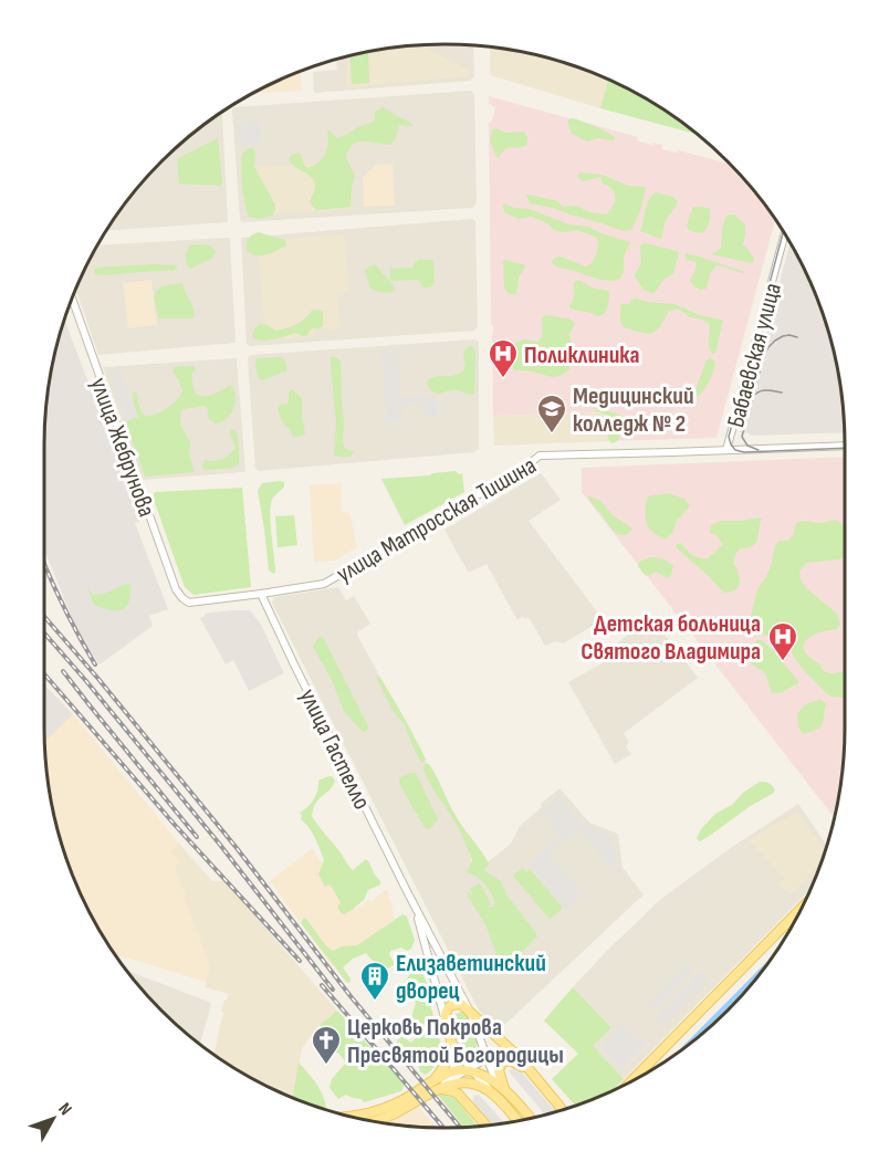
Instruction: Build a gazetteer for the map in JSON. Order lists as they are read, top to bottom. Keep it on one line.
{"streets":{"main road":["улица Гастелло"],"street":["Бабаевская улица","улица Жебрунова","улица Матросская Тишина"]},"crossings":[["Бабаевская улица","улица Матросская Тишина"],["улица Жебрунова","улица Матросская Тишина"],["улица Матросская Тишина","улица Гастелло"]],"places":{"hospital":["Поликлиника","Детская больница Святого Владимира"],"school or university":["Медицинский колледж № 2"],"building":["Елизаветинский дворец"],"church":["Церковь Покрова Пресвятой Богородицы"]},"north":"top right"}
